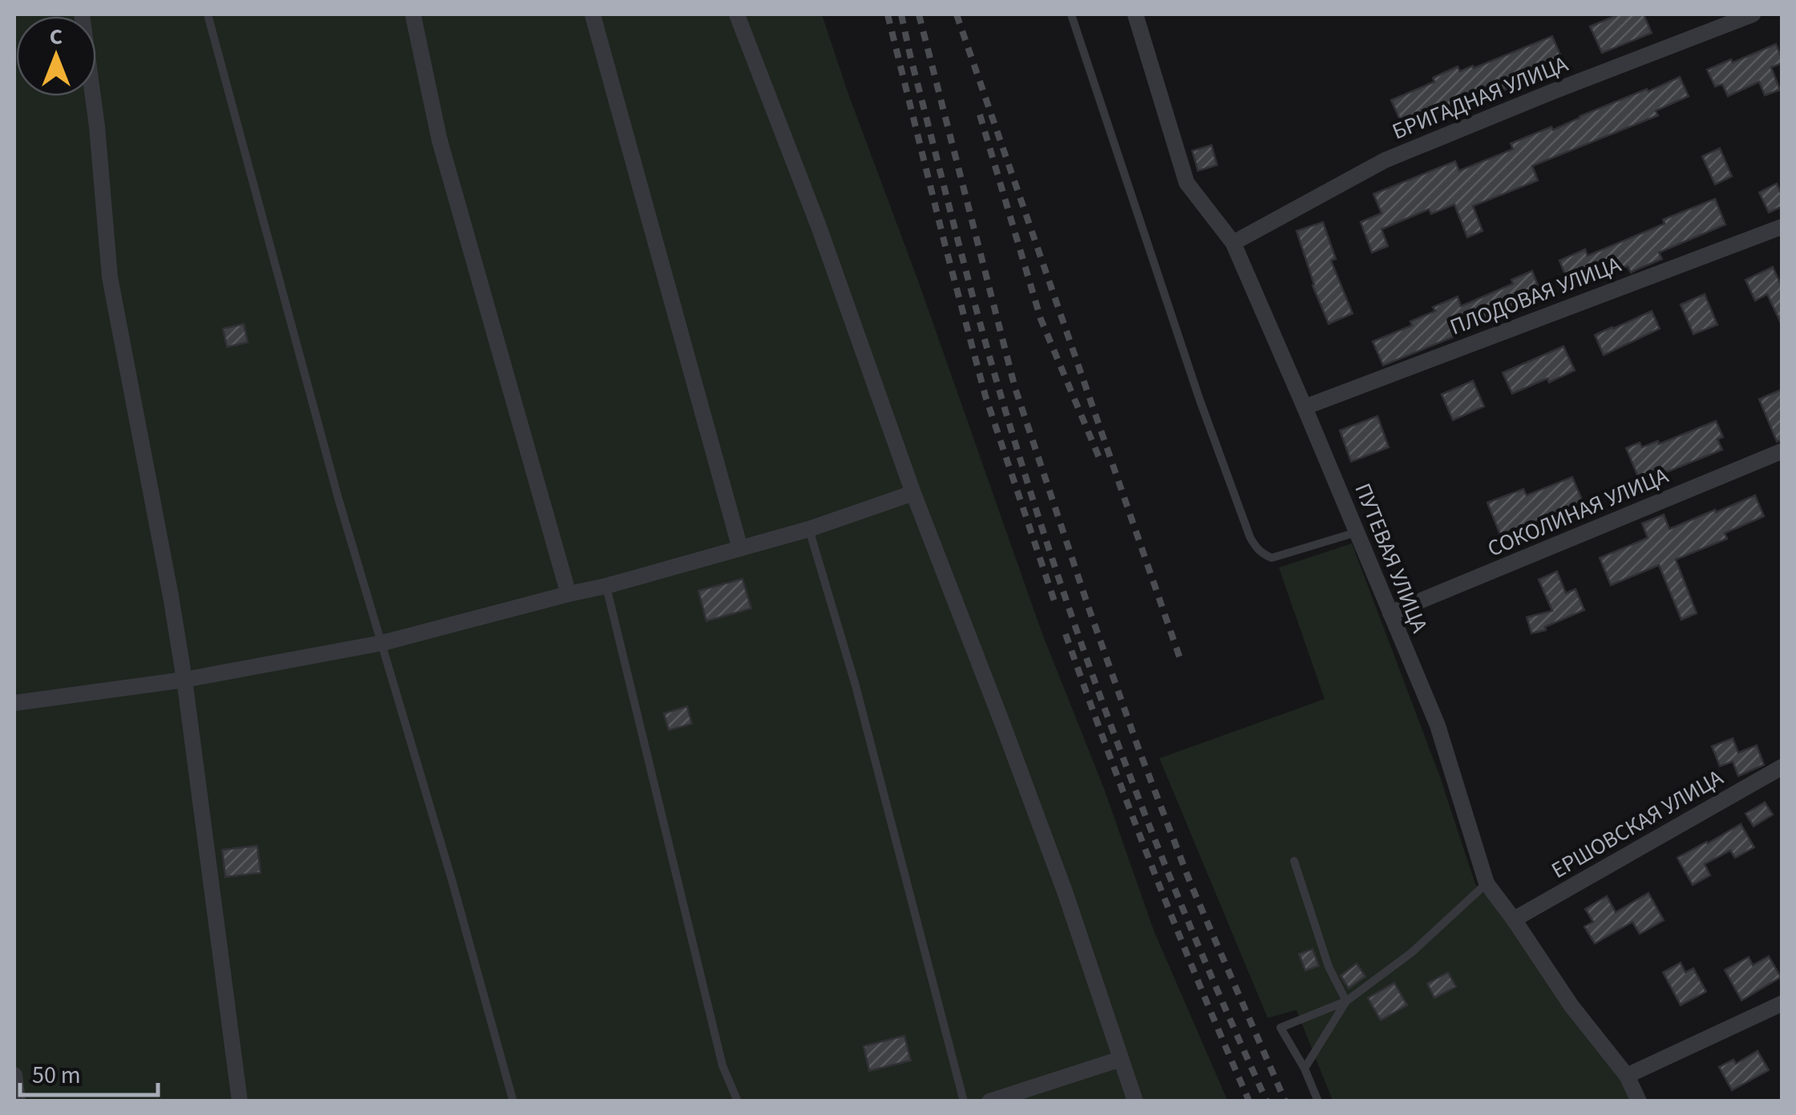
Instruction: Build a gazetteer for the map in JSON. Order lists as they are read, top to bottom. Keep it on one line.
{"streets":{"street":["БРИГАДНАЯ УЛИЦА","ПЛОДОВАЯ УЛИЦА","СОКОЛИНАЯ УЛИЦА","ПУТЕВАЯ УЛИЦА","ЕРШОВСКАЯ УЛИЦА"]},"crossings":[["БРИГАДНАЯ УЛИЦА","ПУТЕВАЯ УЛИЦА"],["ПЛОДОВАЯ УЛИЦА","ПУТЕВАЯ УЛИЦА"],["СОКОЛИНАЯ УЛИЦА","ПУТЕВАЯ УЛИЦА"],["ПУТЕВАЯ УЛИЦА","ЕРШОВСКАЯ УЛИЦА"]],"scale_bar":"50 m","north":"top"}
